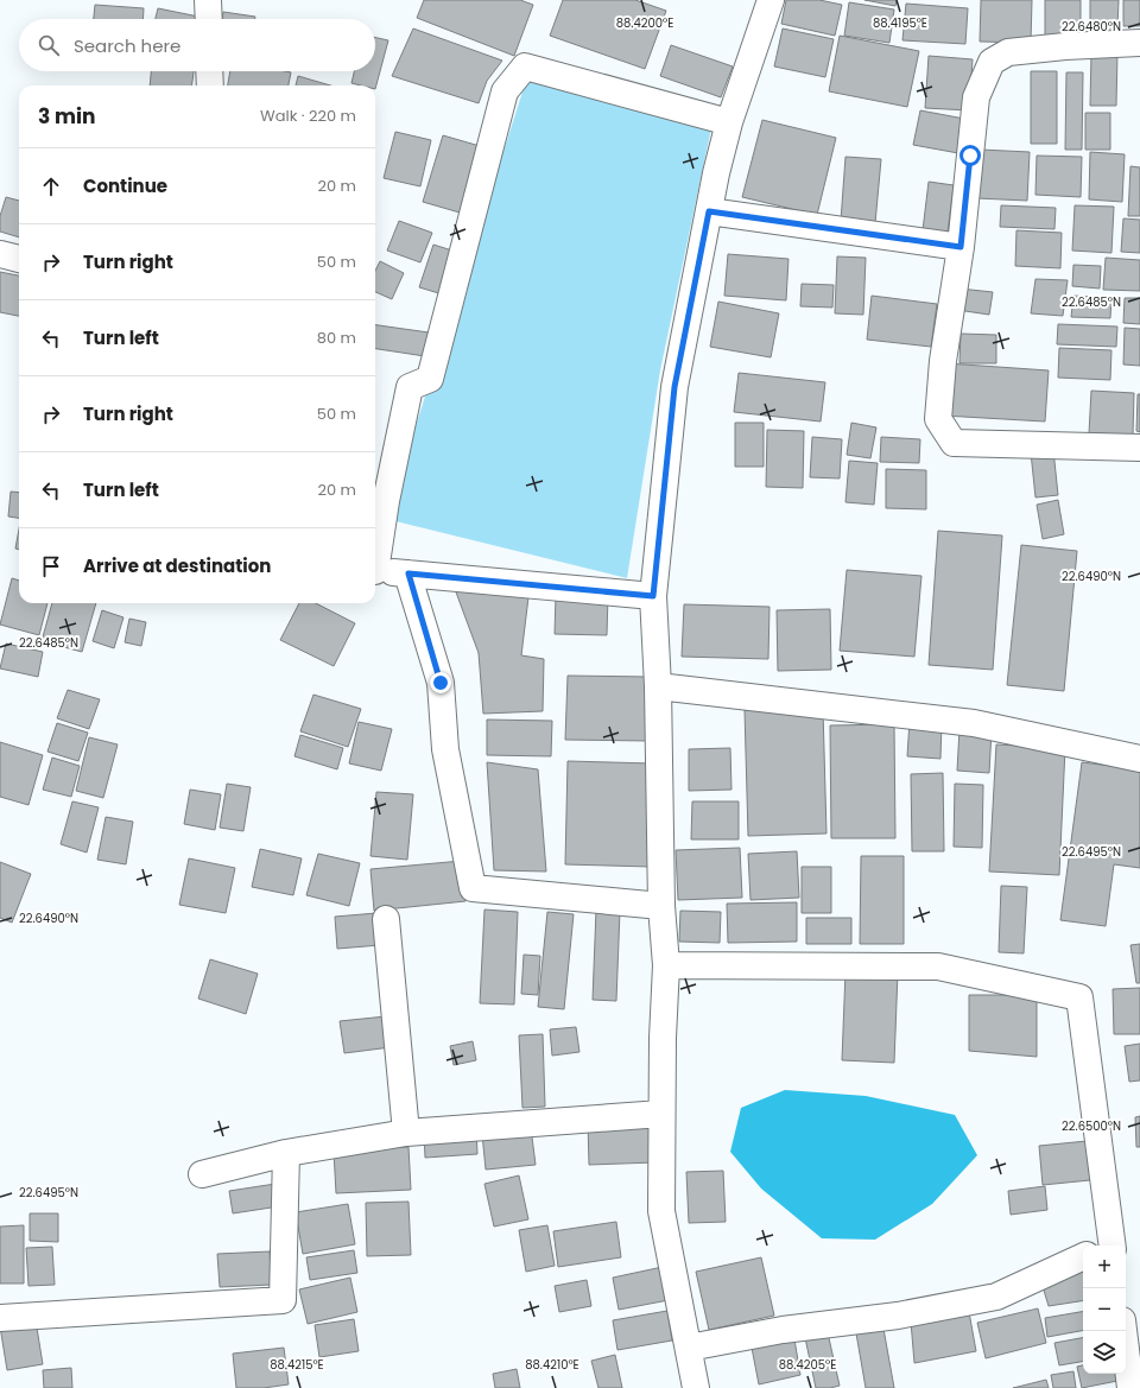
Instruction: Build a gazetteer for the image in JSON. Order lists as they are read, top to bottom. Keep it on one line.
{"page":{"search":"Search here","heading":["3 min","Walk · 220 m"],"list":[["Continue","20 m"],["Turn right","50 m"],["Turn left","80 m"],["Turn right","50 m"],["Turn left","20 m"],"Arrive at destination"],"map_buttons":["+","−"]},"coordinates":["88.4200°E","88.4195°E","22.6480°N","22.6485°N","22.6490°N","22.6495°N","22.6500°N","88.4215°E","88.4210°E","88.4205°E"]}
